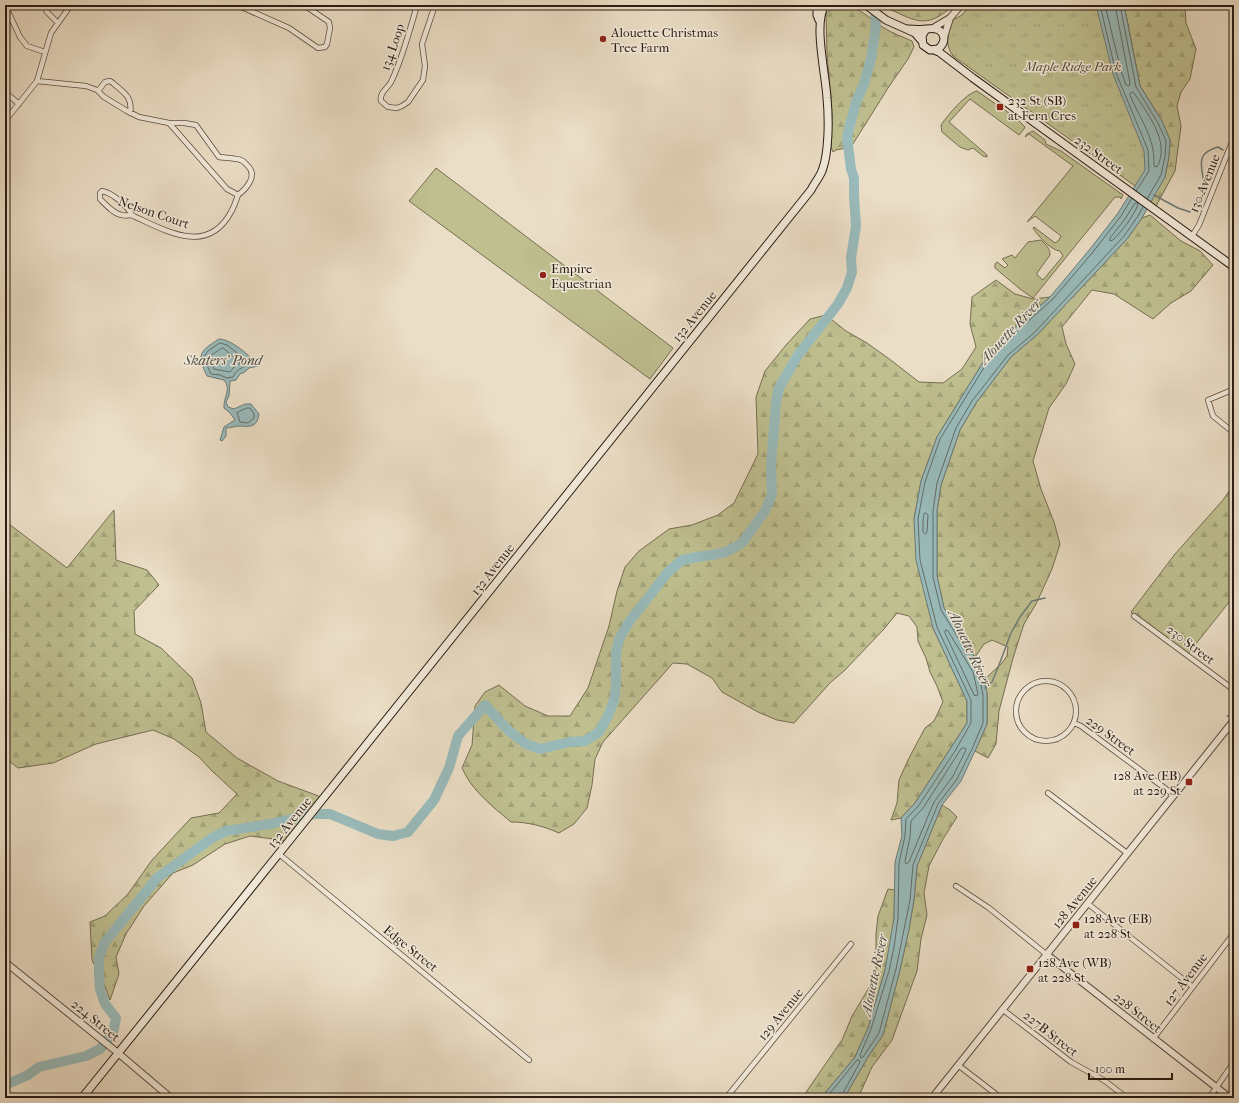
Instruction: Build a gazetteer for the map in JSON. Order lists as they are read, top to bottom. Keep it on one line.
{"streets":{"main road":["232 Street","132 Avenue"],"street":["134 Loop","130 Avenue","Nelson Court","230 Street","229 Street","128 Avenue","Edge Street","127 Avenue","228 Street","129 Avenue","224 Street","227B Street"]},"crossings":[["232 Street","130 Avenue"],["132 Avenue","Edge Street"],["132 Avenue","224 Street"],["229 Street","128 Avenue"],["128 Avenue","228 Street"],["128 Avenue","227B Street"],["127 Avenue","228 Street"]],"water":["Alouette River","Skaters' Pond"],"parks":["Maple Ridge Park"],"places":{"other":["Alouette Christmas Tree Farm","Empire Equestrian"],"transit":["232 St (SB) at Fern Cres","128 Ave (EB) at 229 St","128 Ave (EB) at 228 St","128 Ave (WB) at 228 St"]},"scale_bar":"100 m"}
